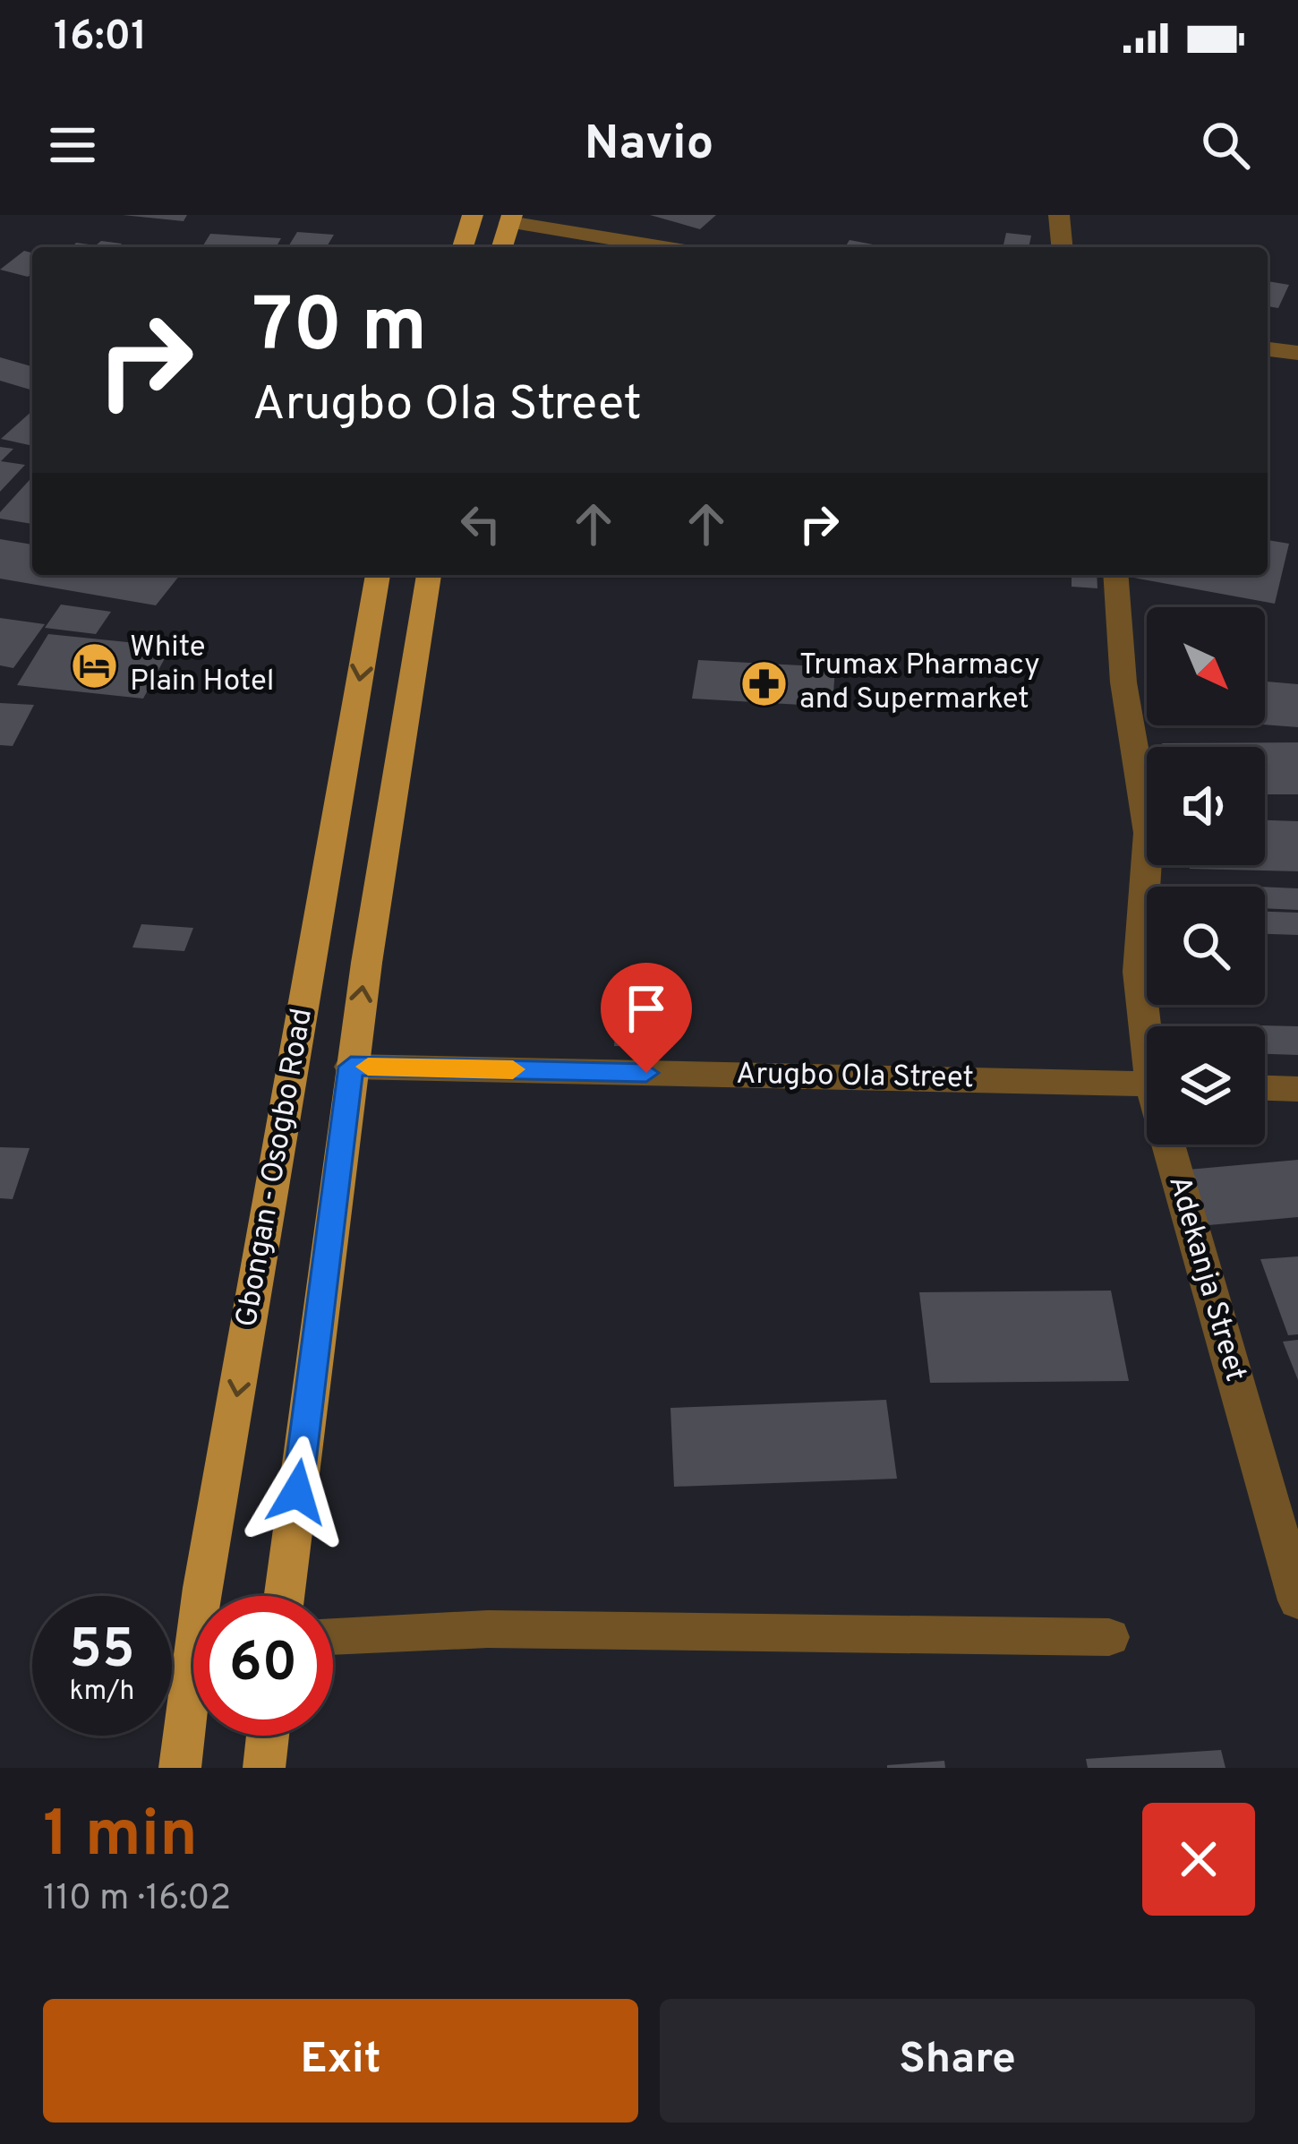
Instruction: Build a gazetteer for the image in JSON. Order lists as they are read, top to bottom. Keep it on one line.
{"streets":{"main road":["Gbongan - Osogbo Road"],"street":["Arugbo Ola Street","Adekanja Street"]},"crossings":[["Arugbo Ola Street","Gbongan - Osogbo Road"]],"places":{"hotel":["White Plain Hotel"],"pharmacy":["Trumax Pharmacy and Supermarket"]},"north":"bottom right","page":{"status":"16:01","header":"Navio","turn":["70 m","Arugbo Ola Street"],"speed":"55 km/h","limit":"60","heading":["1 min","110 m · 16:02"],"buttons":["Exit","Share"]}}
